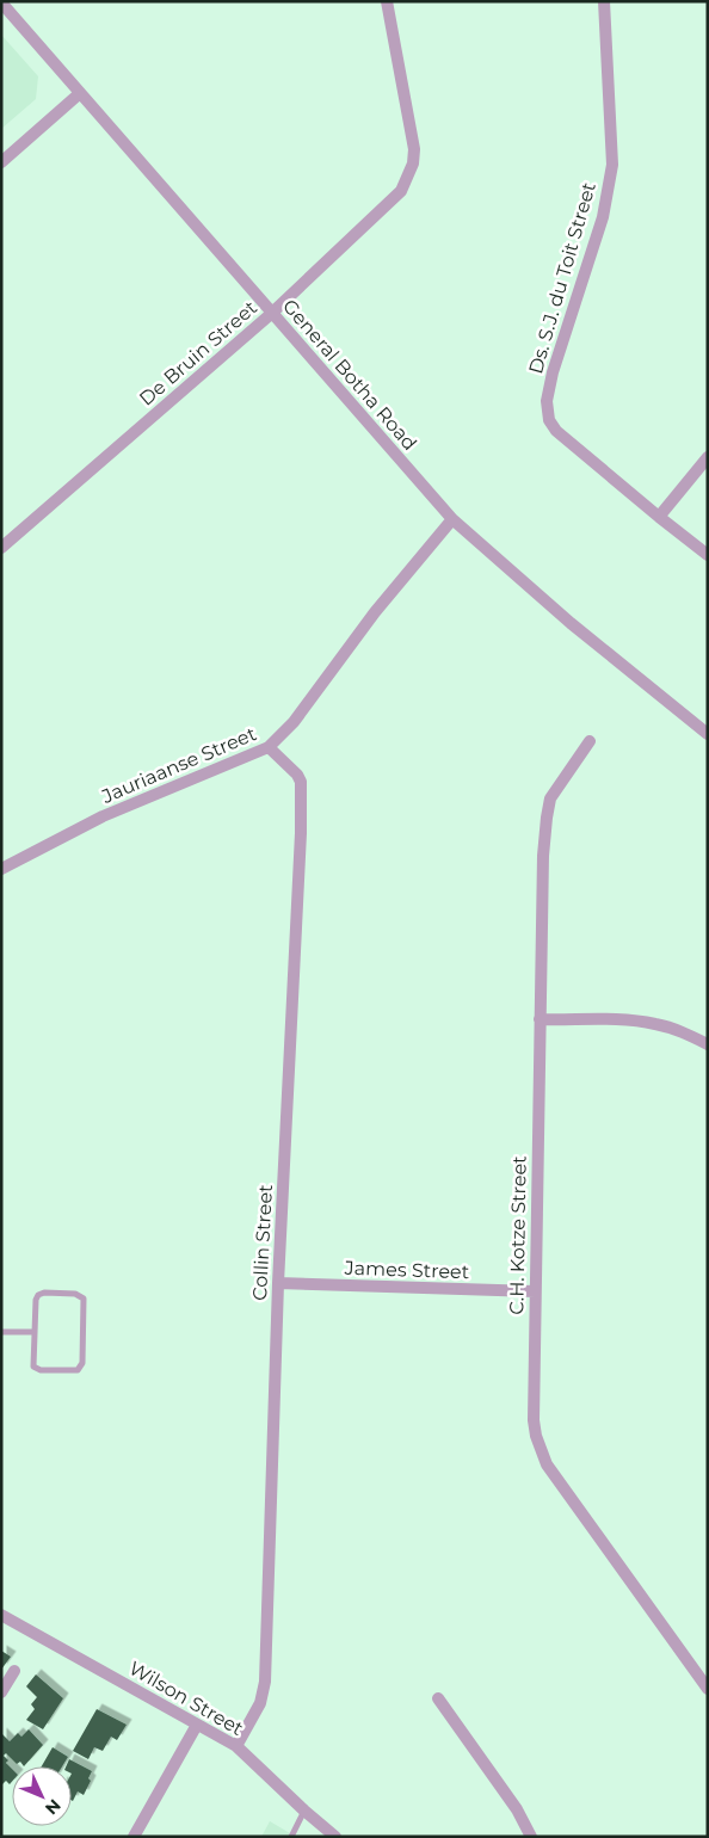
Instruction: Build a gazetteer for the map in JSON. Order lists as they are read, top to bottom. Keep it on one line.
{"streets":{"street":["Ds. S.J. du Toit Street","De Bruin Street","General Botha Road","Jauriaanse Street","C.H. Kotze Street","Collin Street","James Street","Wilson Street"]},"crossings":[["De Bruin Street","General Botha Road"],["General Botha Road","Jauriaanse Street"],["Jauriaanse Street","Collin Street"],["C.H. Kotze Street","James Street"],["Collin Street","James Street"],["Collin Street","Wilson Street"]],"north":"bottom right"}
